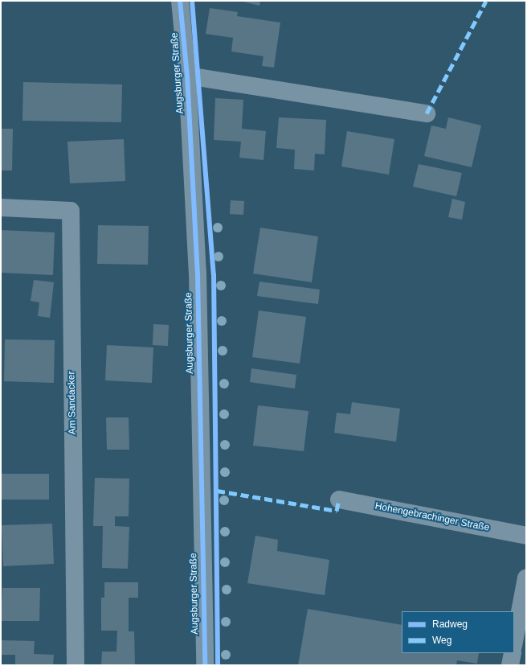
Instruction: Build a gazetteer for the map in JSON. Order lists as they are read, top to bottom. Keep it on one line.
{"streets":{"street":["Augsburger Straße","Am Sandacker","Hohengebrachinger Straße"]},"legend":["Radweg","Weg"]}
